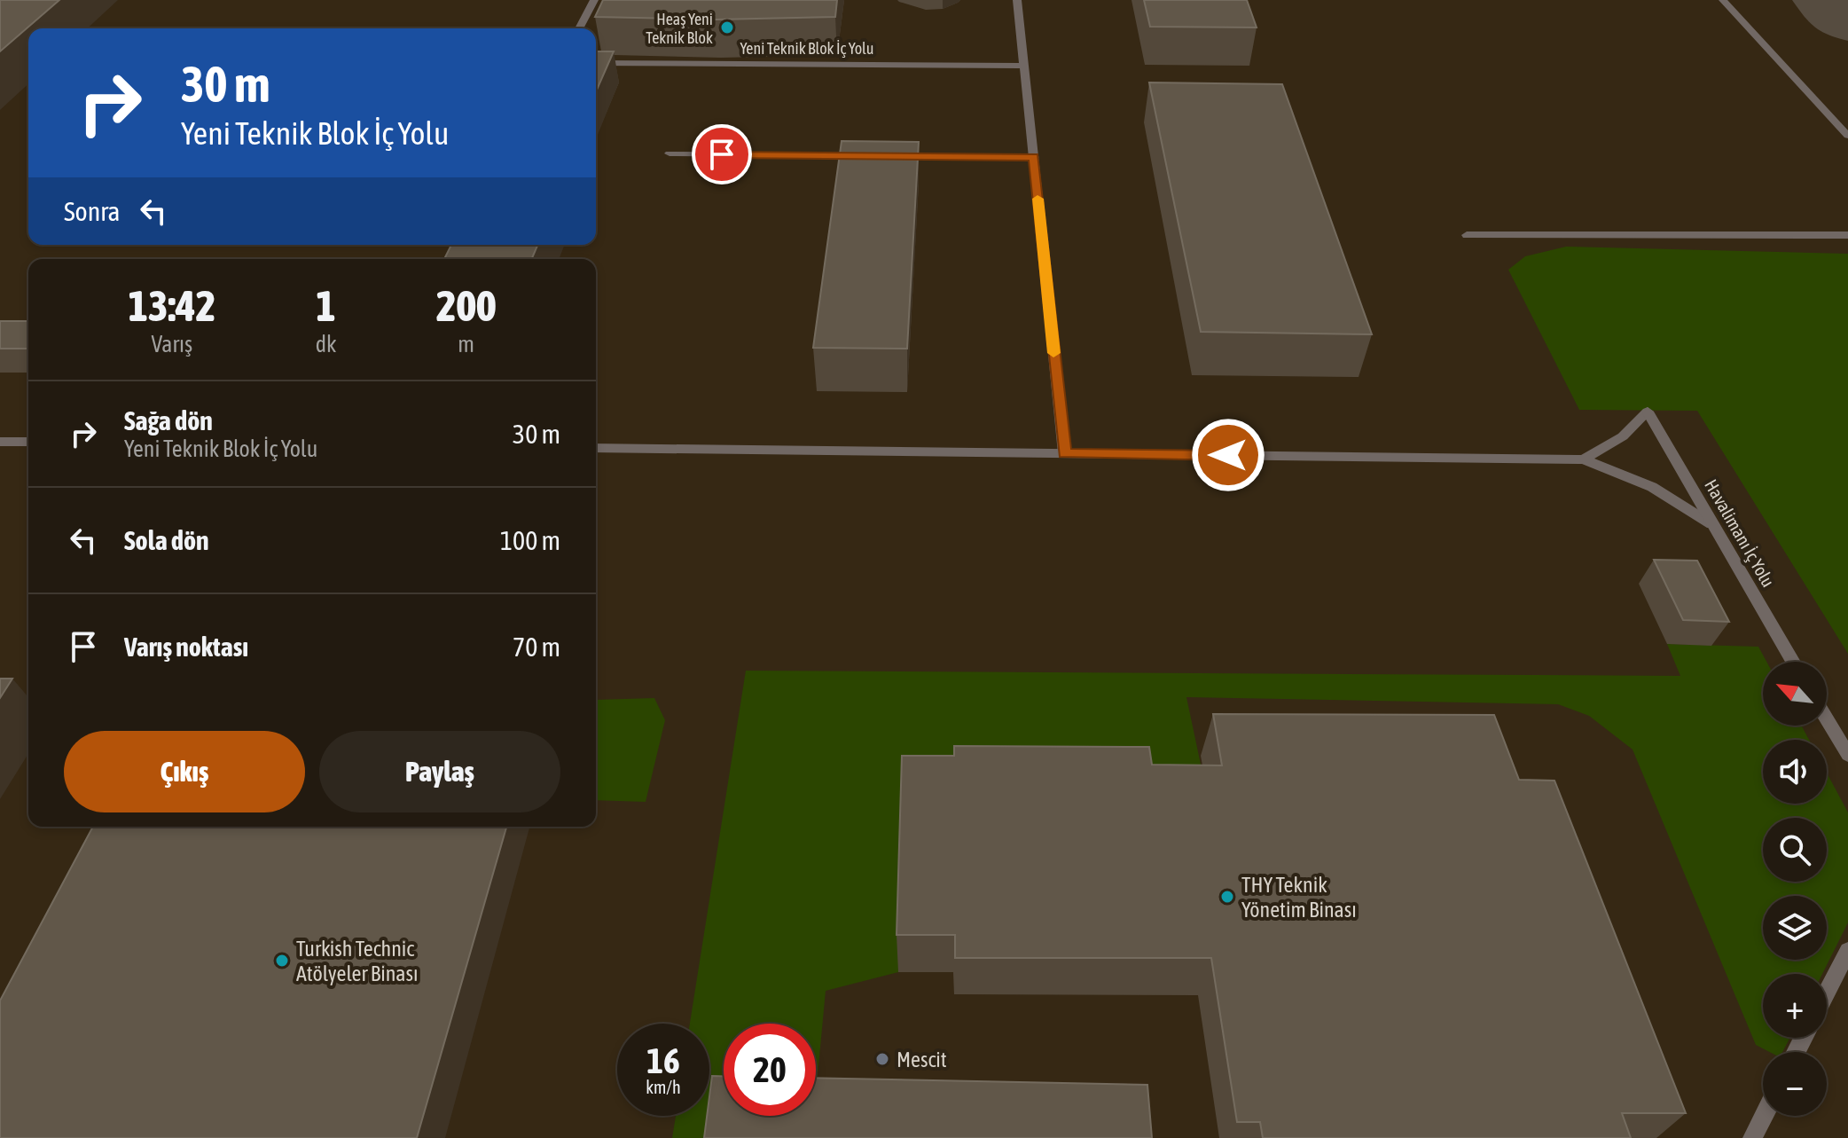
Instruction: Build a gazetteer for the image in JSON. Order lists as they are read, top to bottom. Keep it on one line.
{"streets":{"street":["Yeni Teknik Blok İç Yolu","Havalimanı İç Yolu"]},"places":["Heaş Yeni Teknik Blok","THY Teknik Yönetim Binası","Turkish Technic Atölyeler Binası","Mescit"],"north":"top left","page":{"turn":["30 m","Yeni Teknik Blok İç Yolu"],"then":"Sonra","eta":["13:42","Varış","1","dk","200","m"],"list":[{"name":"Sağa dön","note":"Yeni Teknik Blok İç Yolu","value":"30 m"},{"name":"Sola dön","value":"100 m"},{"name":"Varış noktası","value":"70 m"}],"map_buttons":["+","−"],"buttons":["Çıkış","Paylaş"],"speed":"16 km/h","limit":"20"}}
